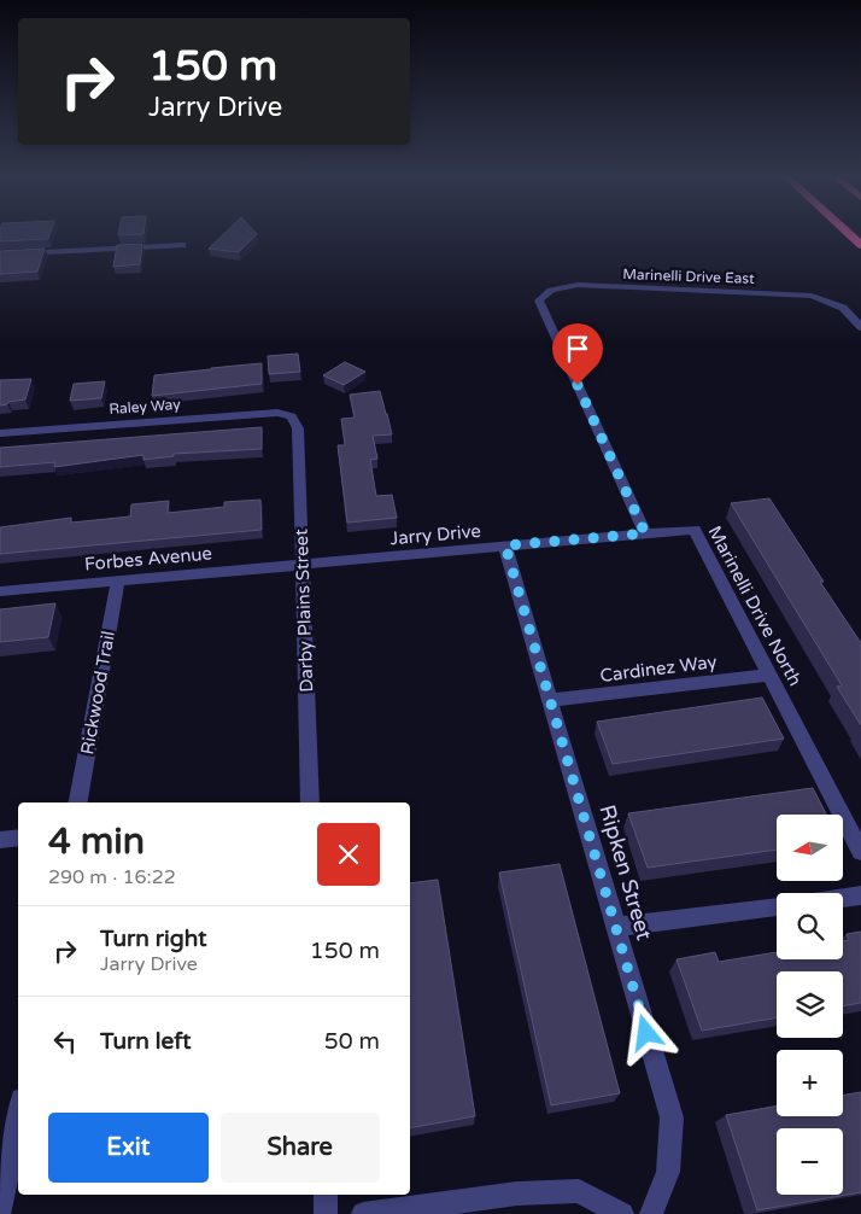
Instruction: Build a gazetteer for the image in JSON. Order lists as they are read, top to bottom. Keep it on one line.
{"streets":{"street":["Marinelli Drive East","Raley Way","Jarry Drive","Forbes Avenue","Marinelli Drive North","Darby Plains Street","Cardinez Way","Rickwood Trail","Ripken Street"]},"crossings":[["Marinelli Drive East","Jarry Drive"],["Marinelli Drive East","Marinelli Drive North"],["Raley Way","Darby Plains Street"],["Jarry Drive","Forbes Avenue"],["Jarry Drive","Marinelli Drive North"],["Jarry Drive","Darby Plains Street"],["Jarry Drive","Ripken Street"],["Forbes Avenue","Darby Plains Street"],["Forbes Avenue","Rickwood Trail"],["Marinelli Drive North","Cardinez Way"],["Cardinez Way","Ripken Street"]],"north":"left","page":{"turn":["150 m","Jarry Drive"],"heading":["4 min","290 m · 16:22"],"map_buttons":["+","−"],"list":[{"name":"Turn right","note":"Jarry Drive","value":"150 m"},{"name":"Turn left","value":"50 m"}],"buttons":["Exit","Share"]}}
